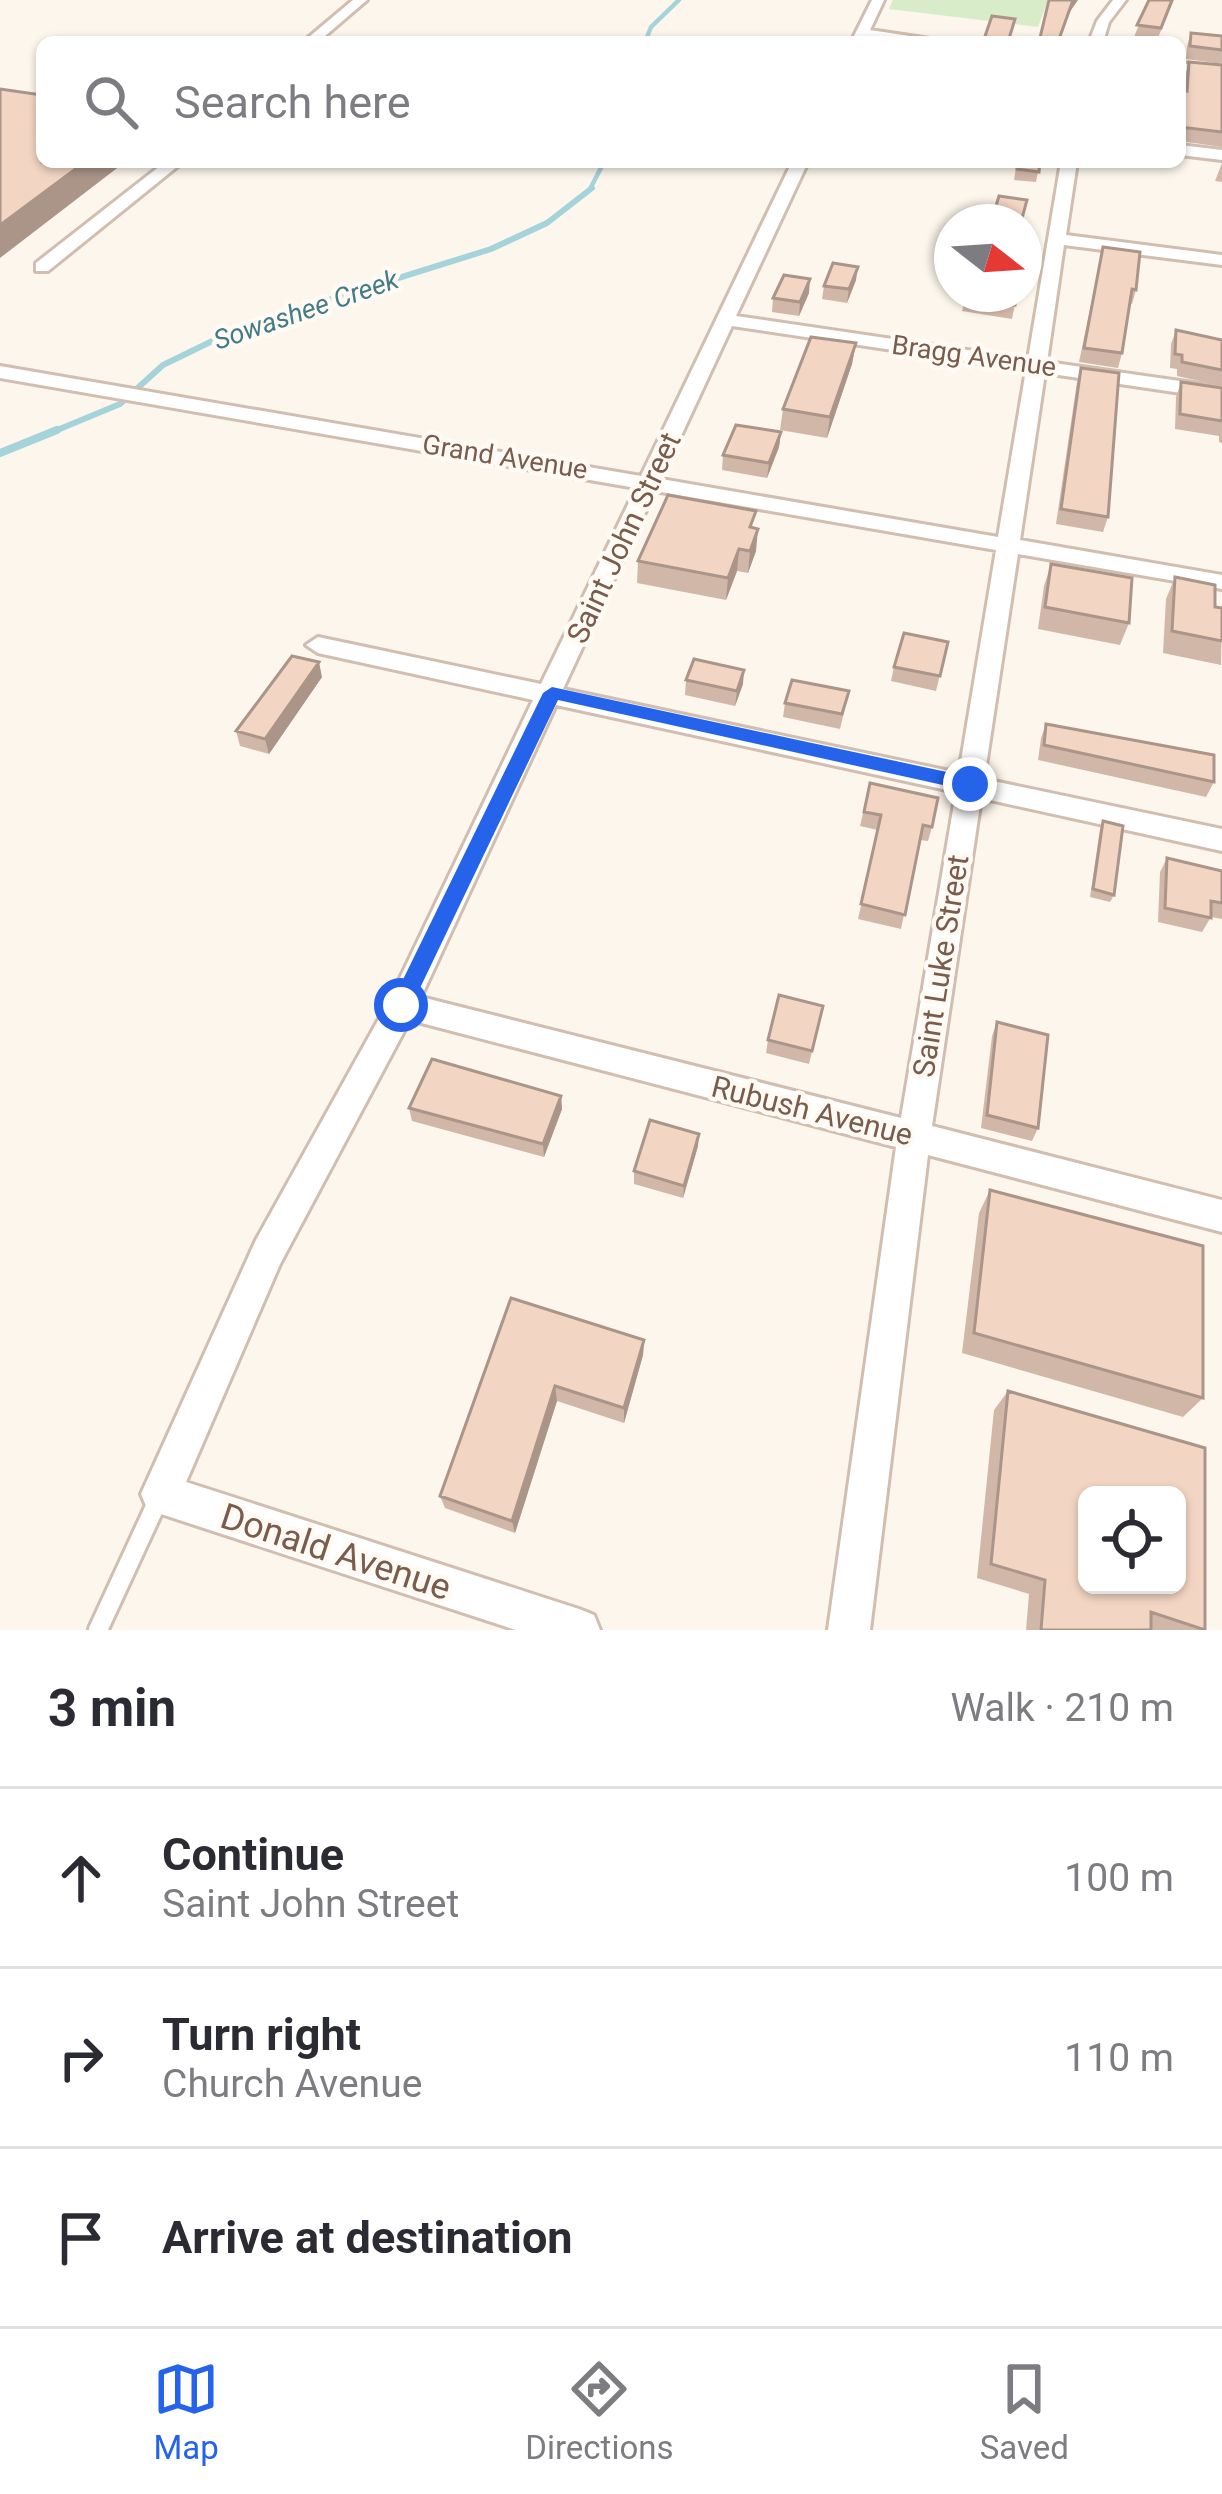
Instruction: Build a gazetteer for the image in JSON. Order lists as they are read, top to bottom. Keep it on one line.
{"streets":{"street":["Bragg Avenue","Grand Avenue","Saint John Street","Saint Luke Street","Rubush Avenue","Donald Avenue"]},"crossings":[["Bragg Avenue","Saint John Street"],["Bragg Avenue","Saint Luke Street"],["Grand Avenue","Saint John Street"],["Grand Avenue","Saint Luke Street"],["Saint John Street","Rubush Avenue"],["Saint John Street","Donald Avenue"],["Saint Luke Street","Rubush Avenue"]],"water":["Sowashee Creek"],"north":"right","page":{"search":"Search here","heading":["3 min","Walk · 210 m"],"list":[["Continue","Saint John Street","100 m"],["Turn right","Church Avenue","110 m"],"Arrive at destination"],"nav":["Map","Directions","Saved"]}}
